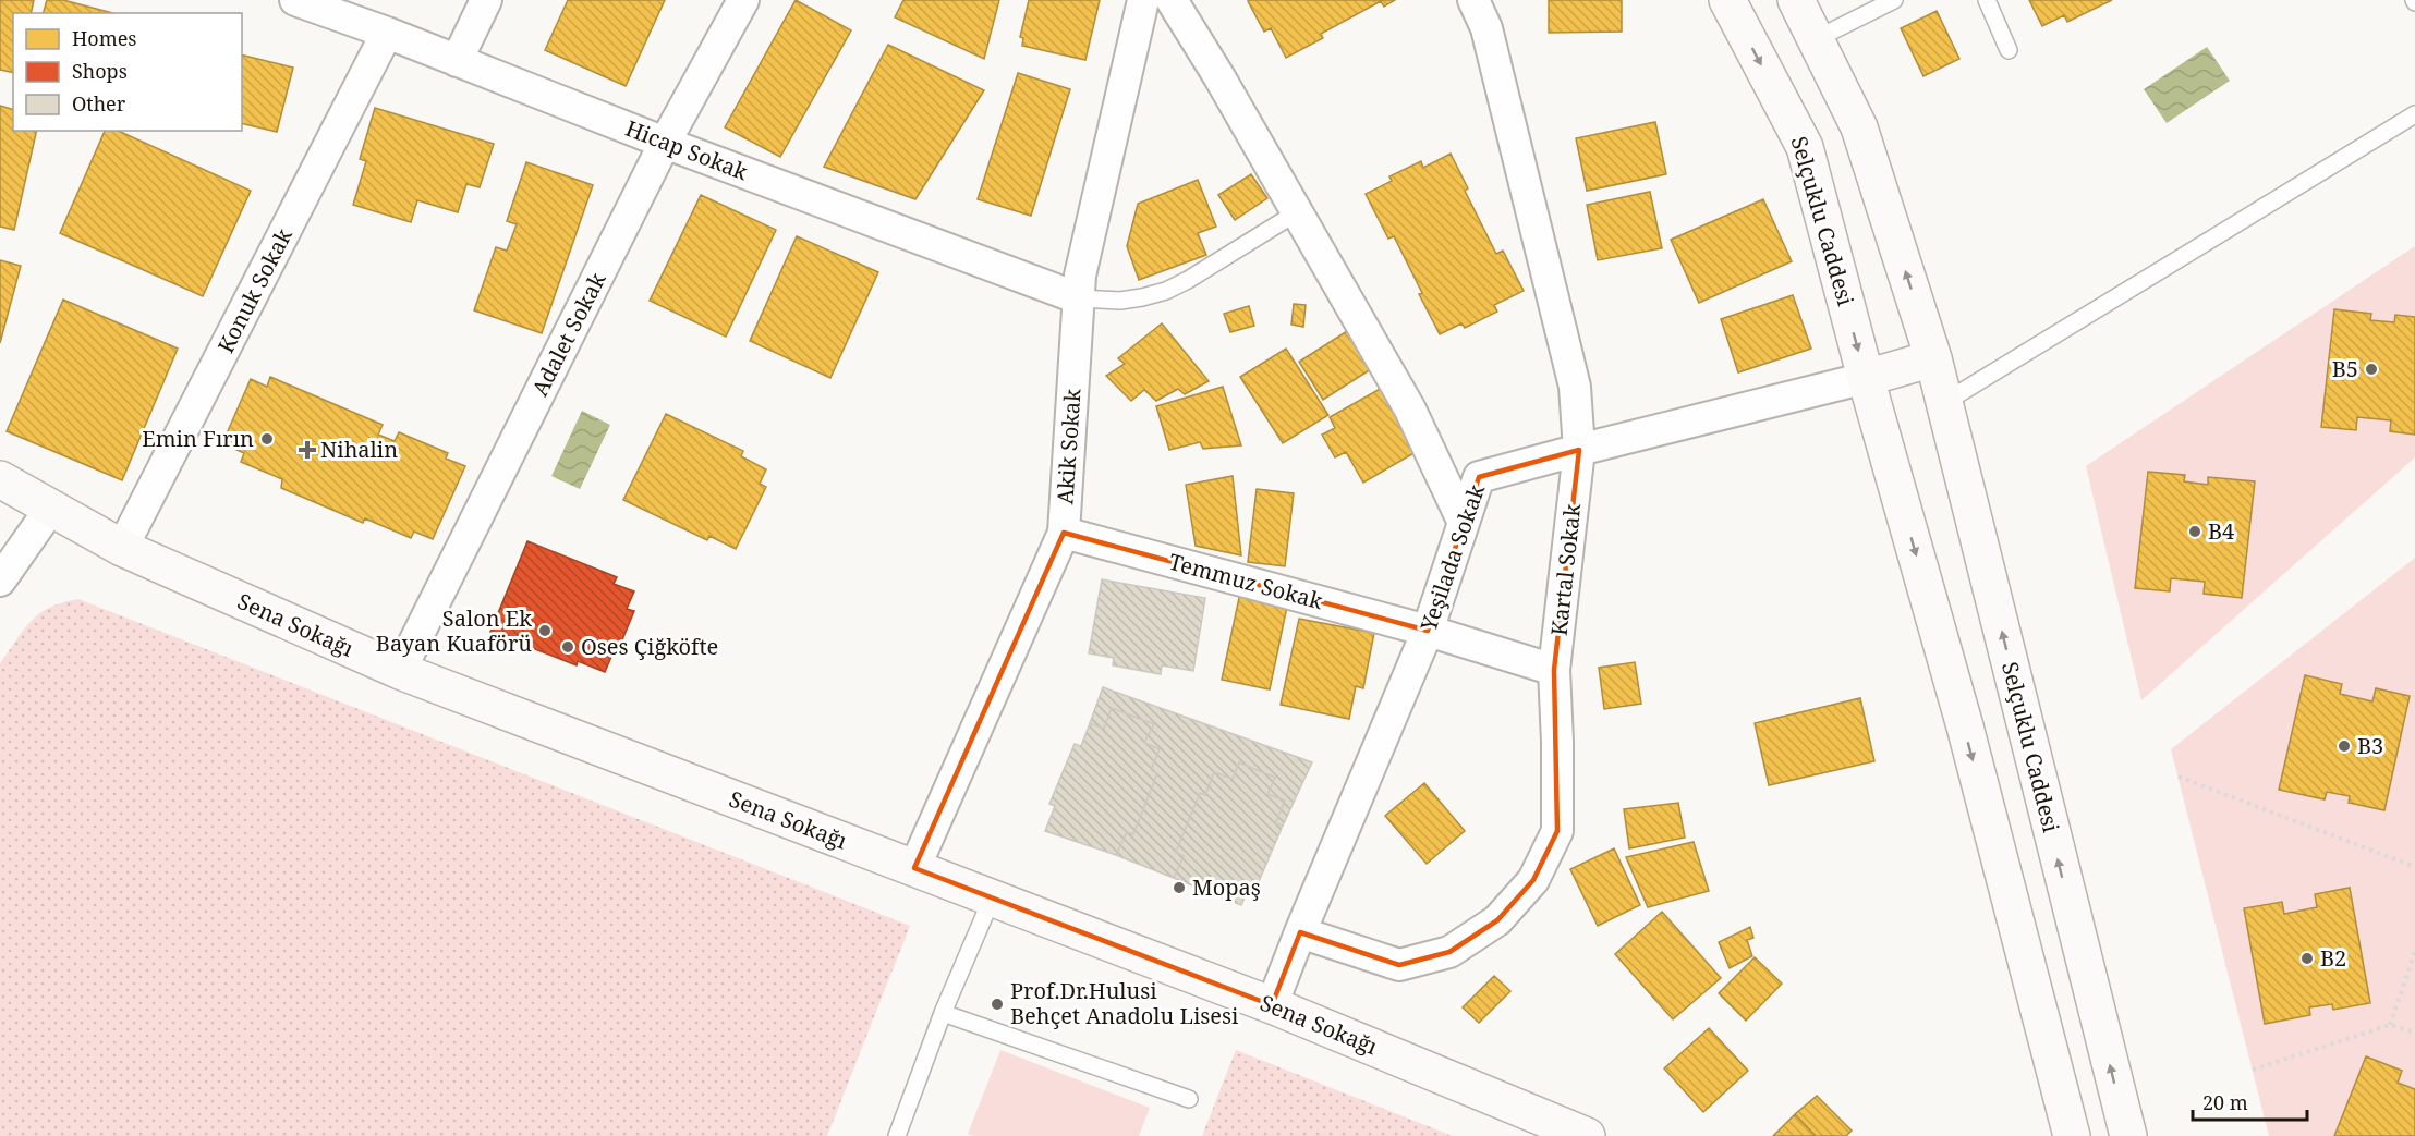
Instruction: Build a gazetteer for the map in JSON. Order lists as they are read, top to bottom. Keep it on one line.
{"streets":{"street":["Hicap Sokak","Selçuklu Caddesi","Konuk Sokak","Adalet Sokak","Akik Sokak","Yeşilada Sokak","Kartal Sokak","Temmuz Sokak","Sena Sokağı"]},"crossings":[["Hicap Sokak","Konuk Sokak"],["Hicap Sokak","Adalet Sokak"],["Hicap Sokak","Akik Sokak"],["Selçuklu Caddesi","Yeşilada Sokak"],["Konuk Sokak","Sena Sokağı"],["Adalet Sokak","Sena Sokağı"],["Akik Sokak","Temmuz Sokak"],["Akik Sokak","Sena Sokağı"],["Yeşilada Sokak","Kartal Sokak"],["Yeşilada Sokak","Temmuz Sokak"],["Yeşilada Sokak","Sena Sokağı"],["Kartal Sokak","Temmuz Sokak"]],"places":{"other":["B5","Emin Fırın","B4","Salon Ek Bayan Kuaförü","Oses Çiğköfte","B3","Mopaş","B2","Prof.Dr.Hulusi Behçet Anadolu Lisesi"],"health":["Nihalin"]},"legend":["Homes","Shops","Other"],"scale_bar":"20 m"}
